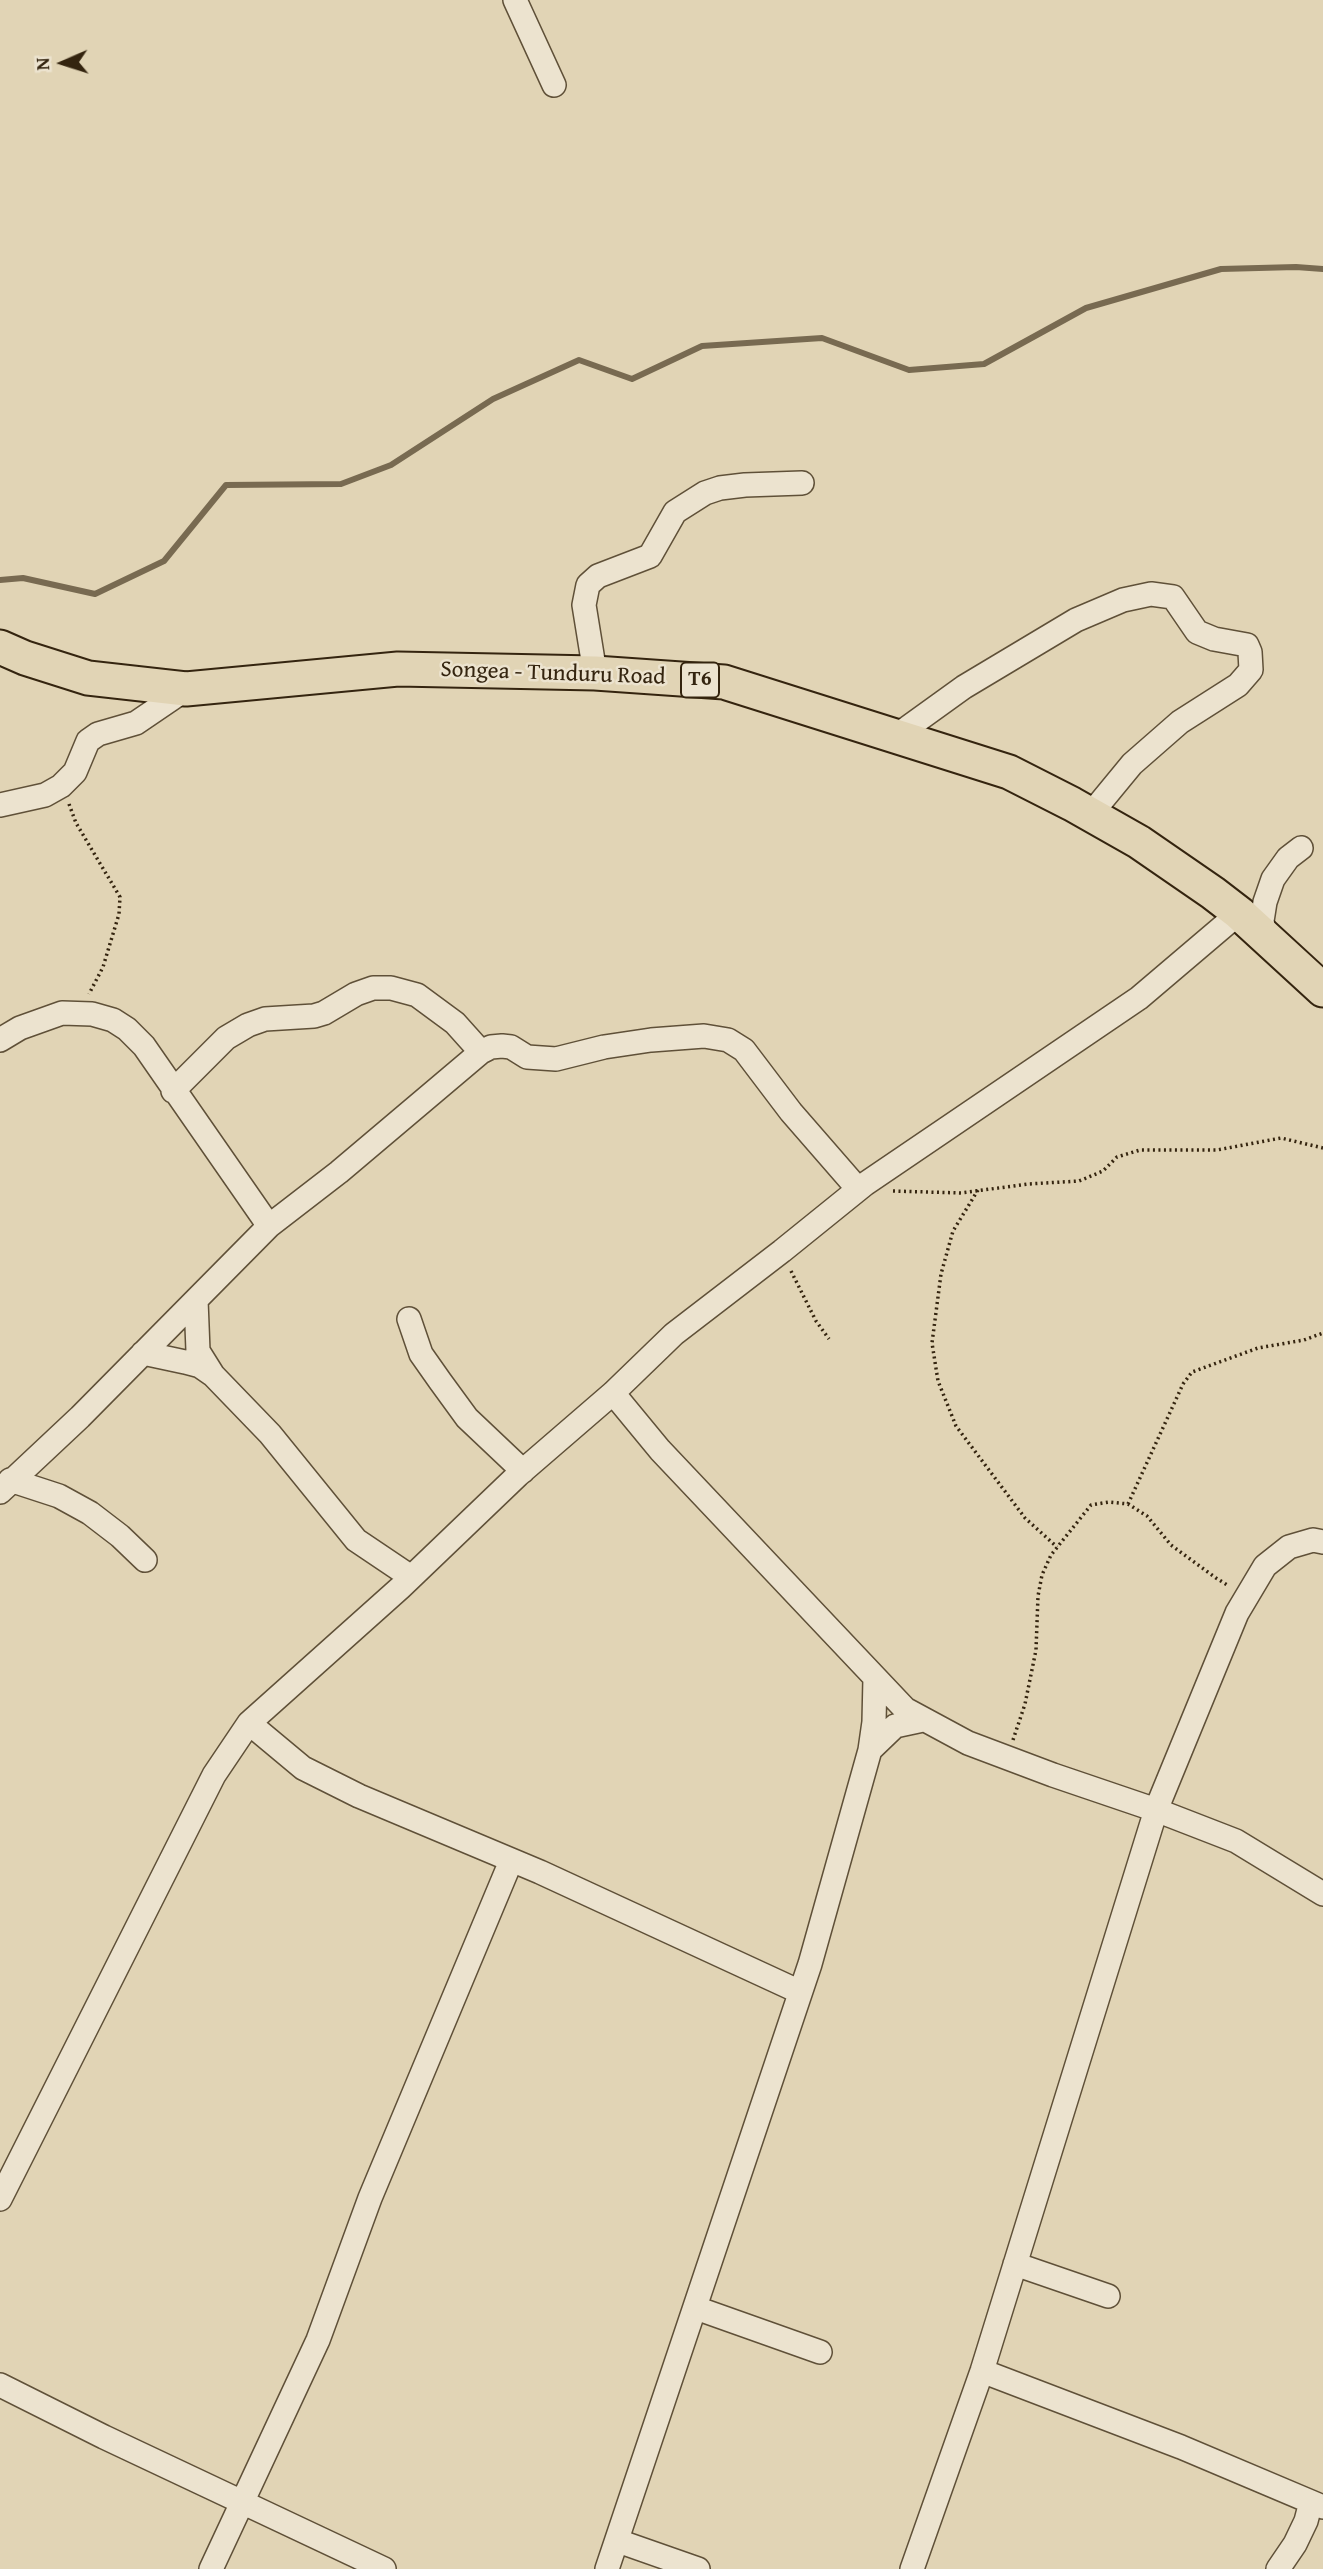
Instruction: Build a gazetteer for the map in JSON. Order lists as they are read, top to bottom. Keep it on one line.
{"streets":{"highway":["Songea - Tunduru Road","T6"]},"north":"left"}
